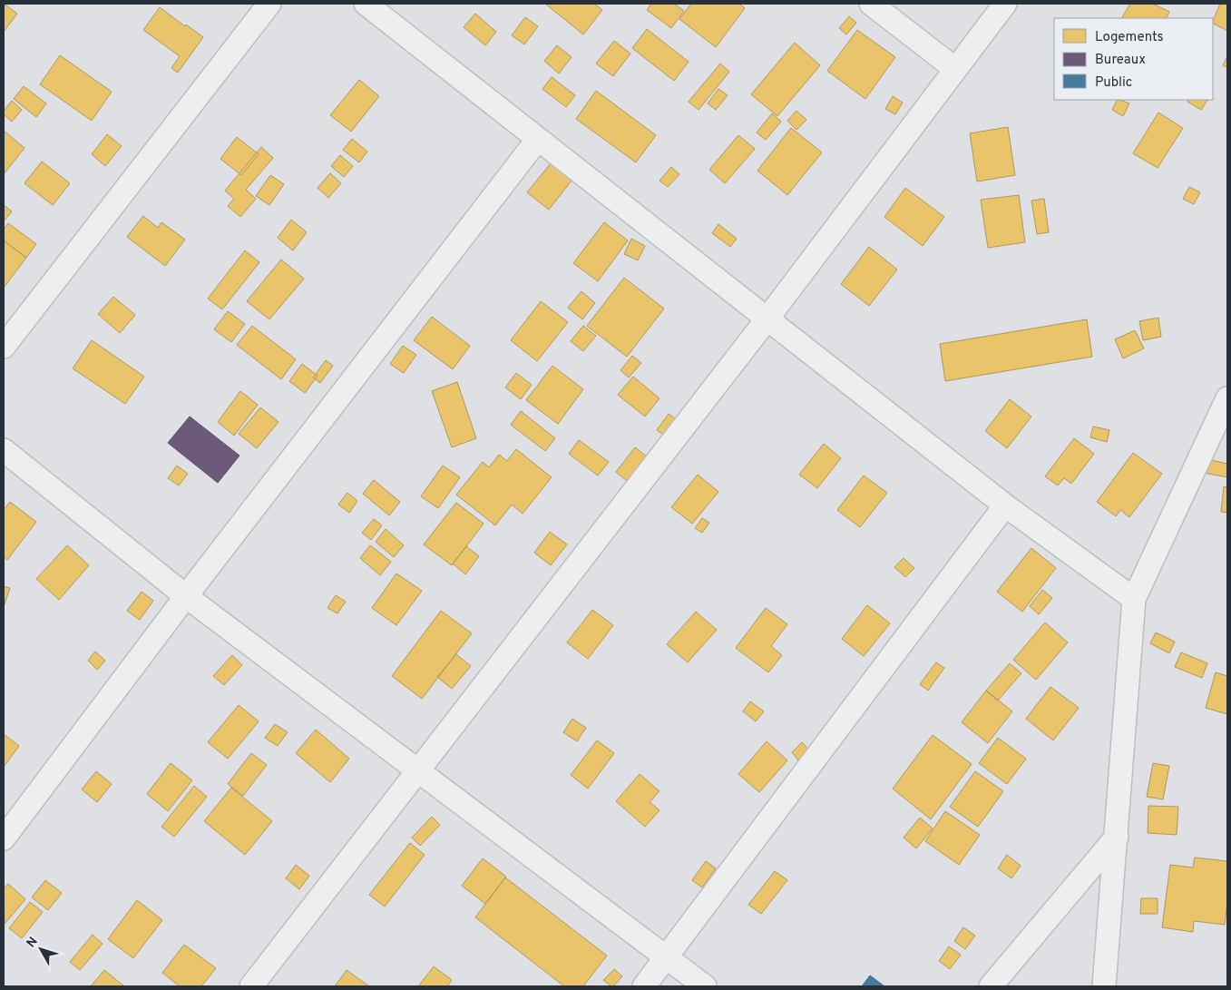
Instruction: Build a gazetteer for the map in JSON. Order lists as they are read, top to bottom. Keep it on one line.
{"legend":["Logements","Bureaux","Public"],"north":"top left"}
